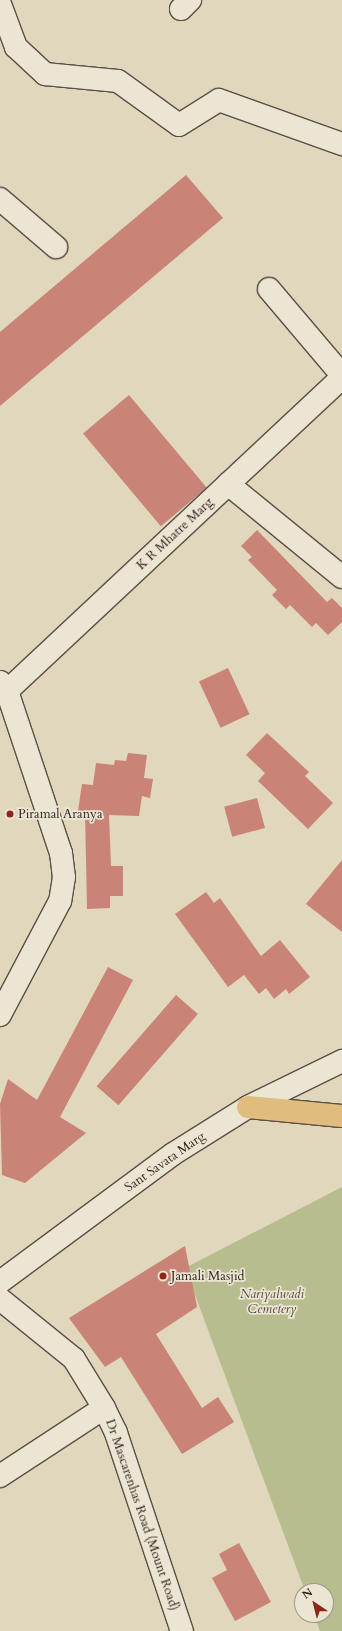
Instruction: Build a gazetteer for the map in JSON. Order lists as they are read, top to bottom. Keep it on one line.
{"streets":{"street":["K R Mhatre Marg","Sant Savata Marg","Dr Mascarenhas Road (Mount Road)"]},"parks":["Nariyalwadi Cemetery"],"places":["Piramal Aranya","Jamali Masjid"],"north":"top left"}
